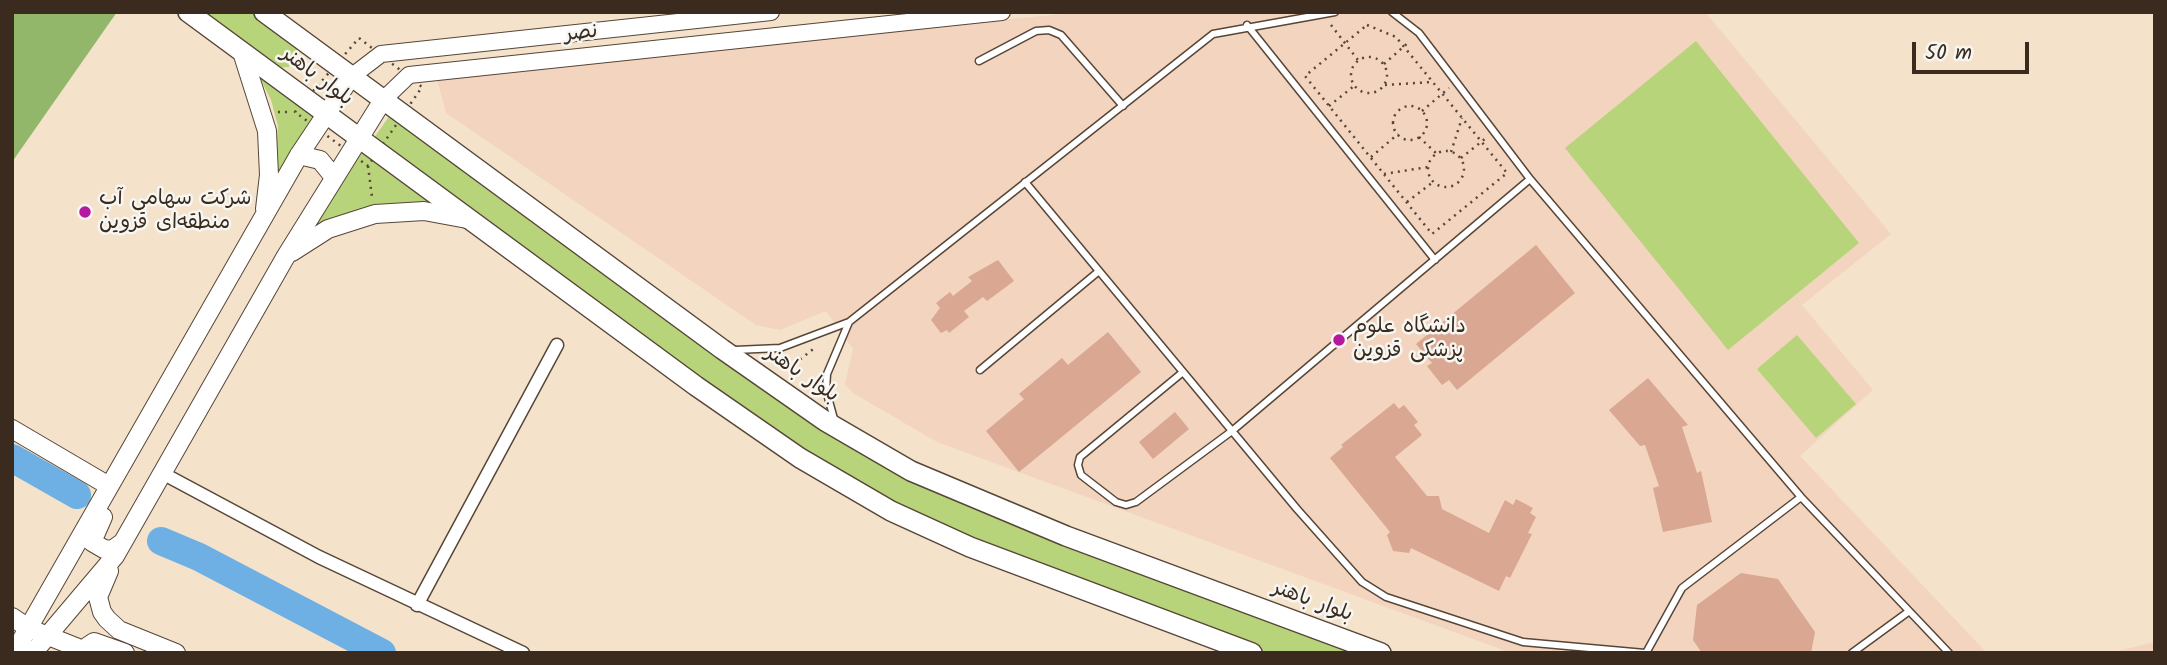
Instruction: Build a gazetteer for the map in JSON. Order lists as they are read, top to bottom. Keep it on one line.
{"streets":{"main road":["بلوار باهنر"],"street":["نصر"]},"crossings":[["نصر","بلوار باهنر"]],"places":["شرکت سهامی آب منطقه‌ای قزوین","دانشگاه علوم پزشکی قزوین"],"scale_bar":"50 m"}
